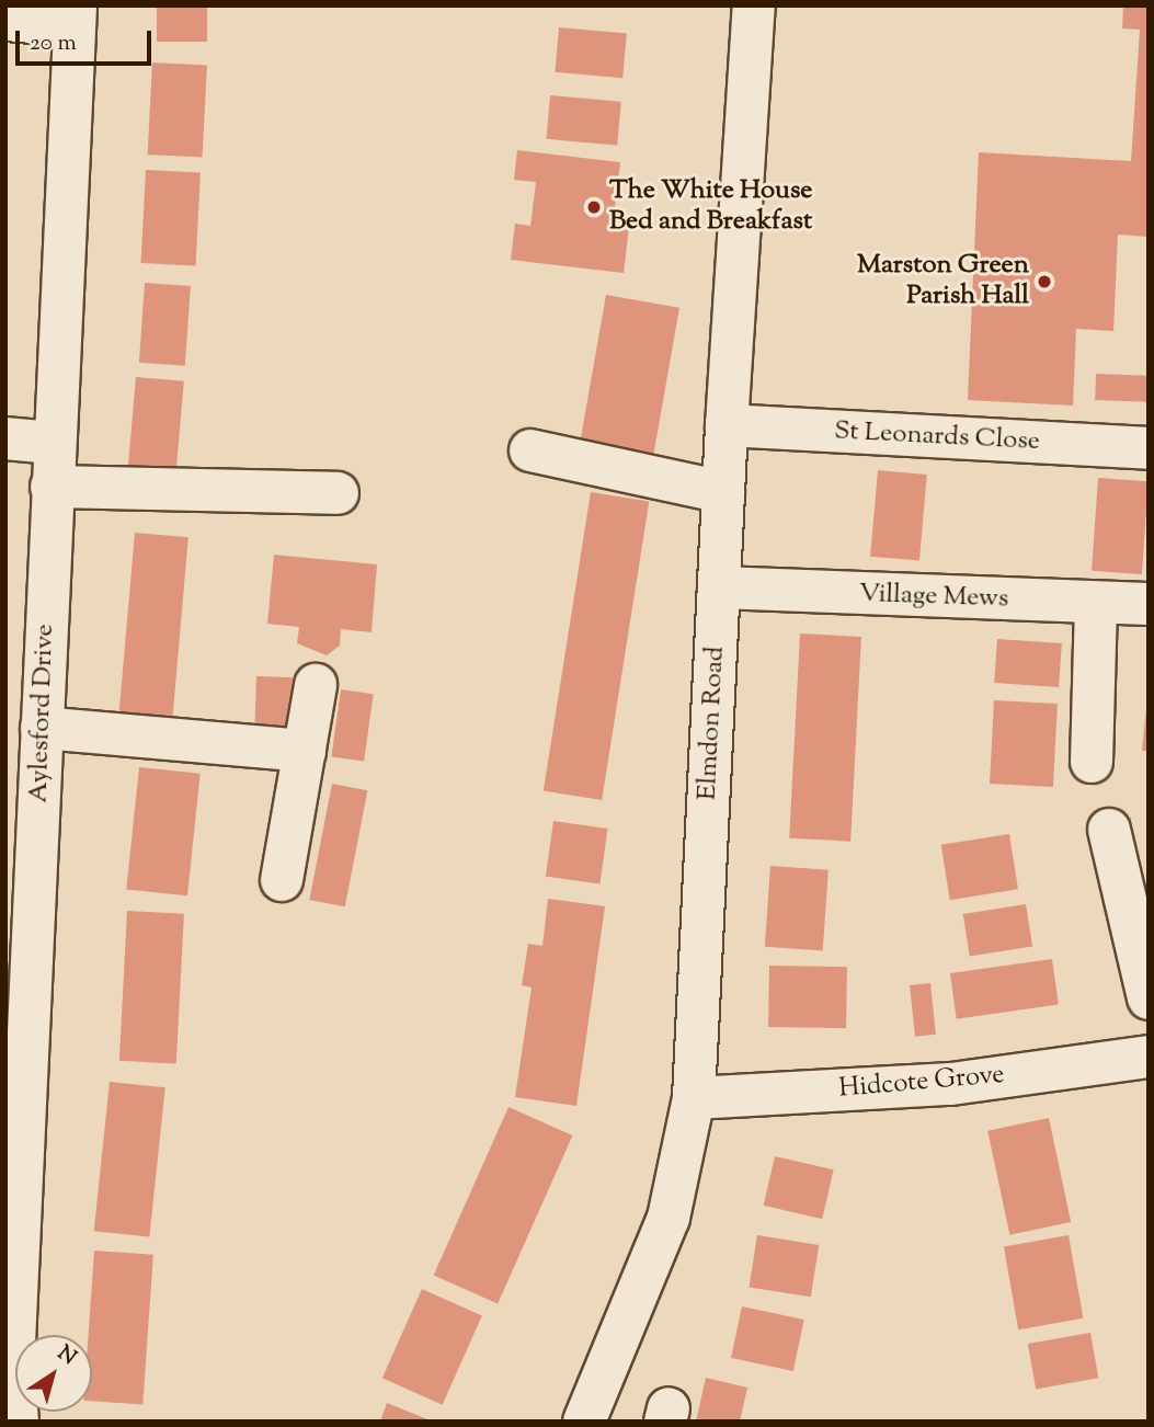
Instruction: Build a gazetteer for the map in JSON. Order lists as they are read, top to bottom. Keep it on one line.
{"streets":{"street":["St Leonards Close","Village Mews","Aylesford Drive","Elmdon Road","Hidcote Grove"]},"crossings":[["St Leonards Close","Elmdon Road"],["Village Mews","Elmdon Road"],["Elmdon Road","Hidcote Grove"]],"places":["The White House Bed and Breakfast","Marston Green Parish Hall"],"scale_bar":"20 m","north":"top right"}
